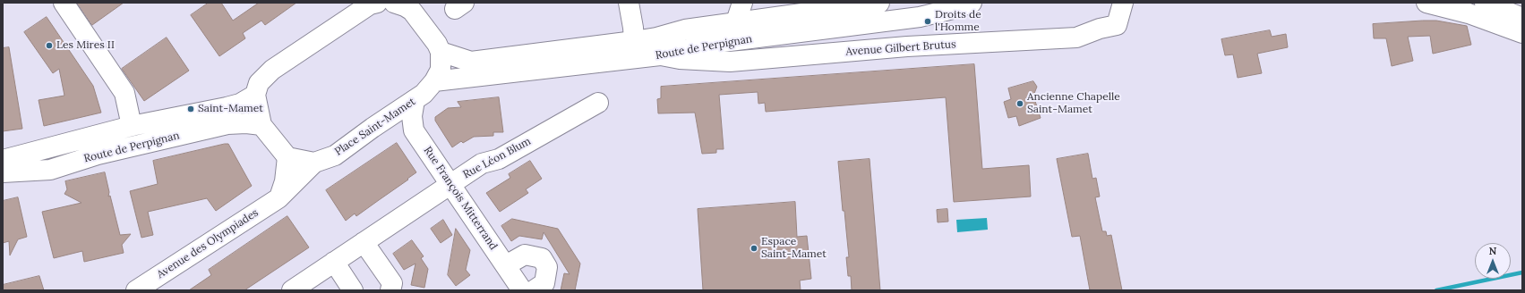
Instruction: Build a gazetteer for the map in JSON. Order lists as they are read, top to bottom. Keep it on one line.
{"streets":{"main road":["Route de Perpignan","Avenue Gilbert Brutus","Place Saint-Mamet","Rue Léon Blum","Rue François Mitterrand","Avenue des Olympiades"]},"crossings":[["Route de Perpignan","Avenue Gilbert Brutus"],["Route de Perpignan","Place Saint-Mamet"],["Place Saint-Mamet","Rue François Mitterrand"],["Place Saint-Mamet","Avenue des Olympiades"],["Rue Léon Blum","Rue François Mitterrand"]],"places":["Droits de l'Homme","Les Mires II","Ancienne Chapelle Saint-Mamet","Saint-Mamet","Espace Saint-Mamet"],"north":"top"}
